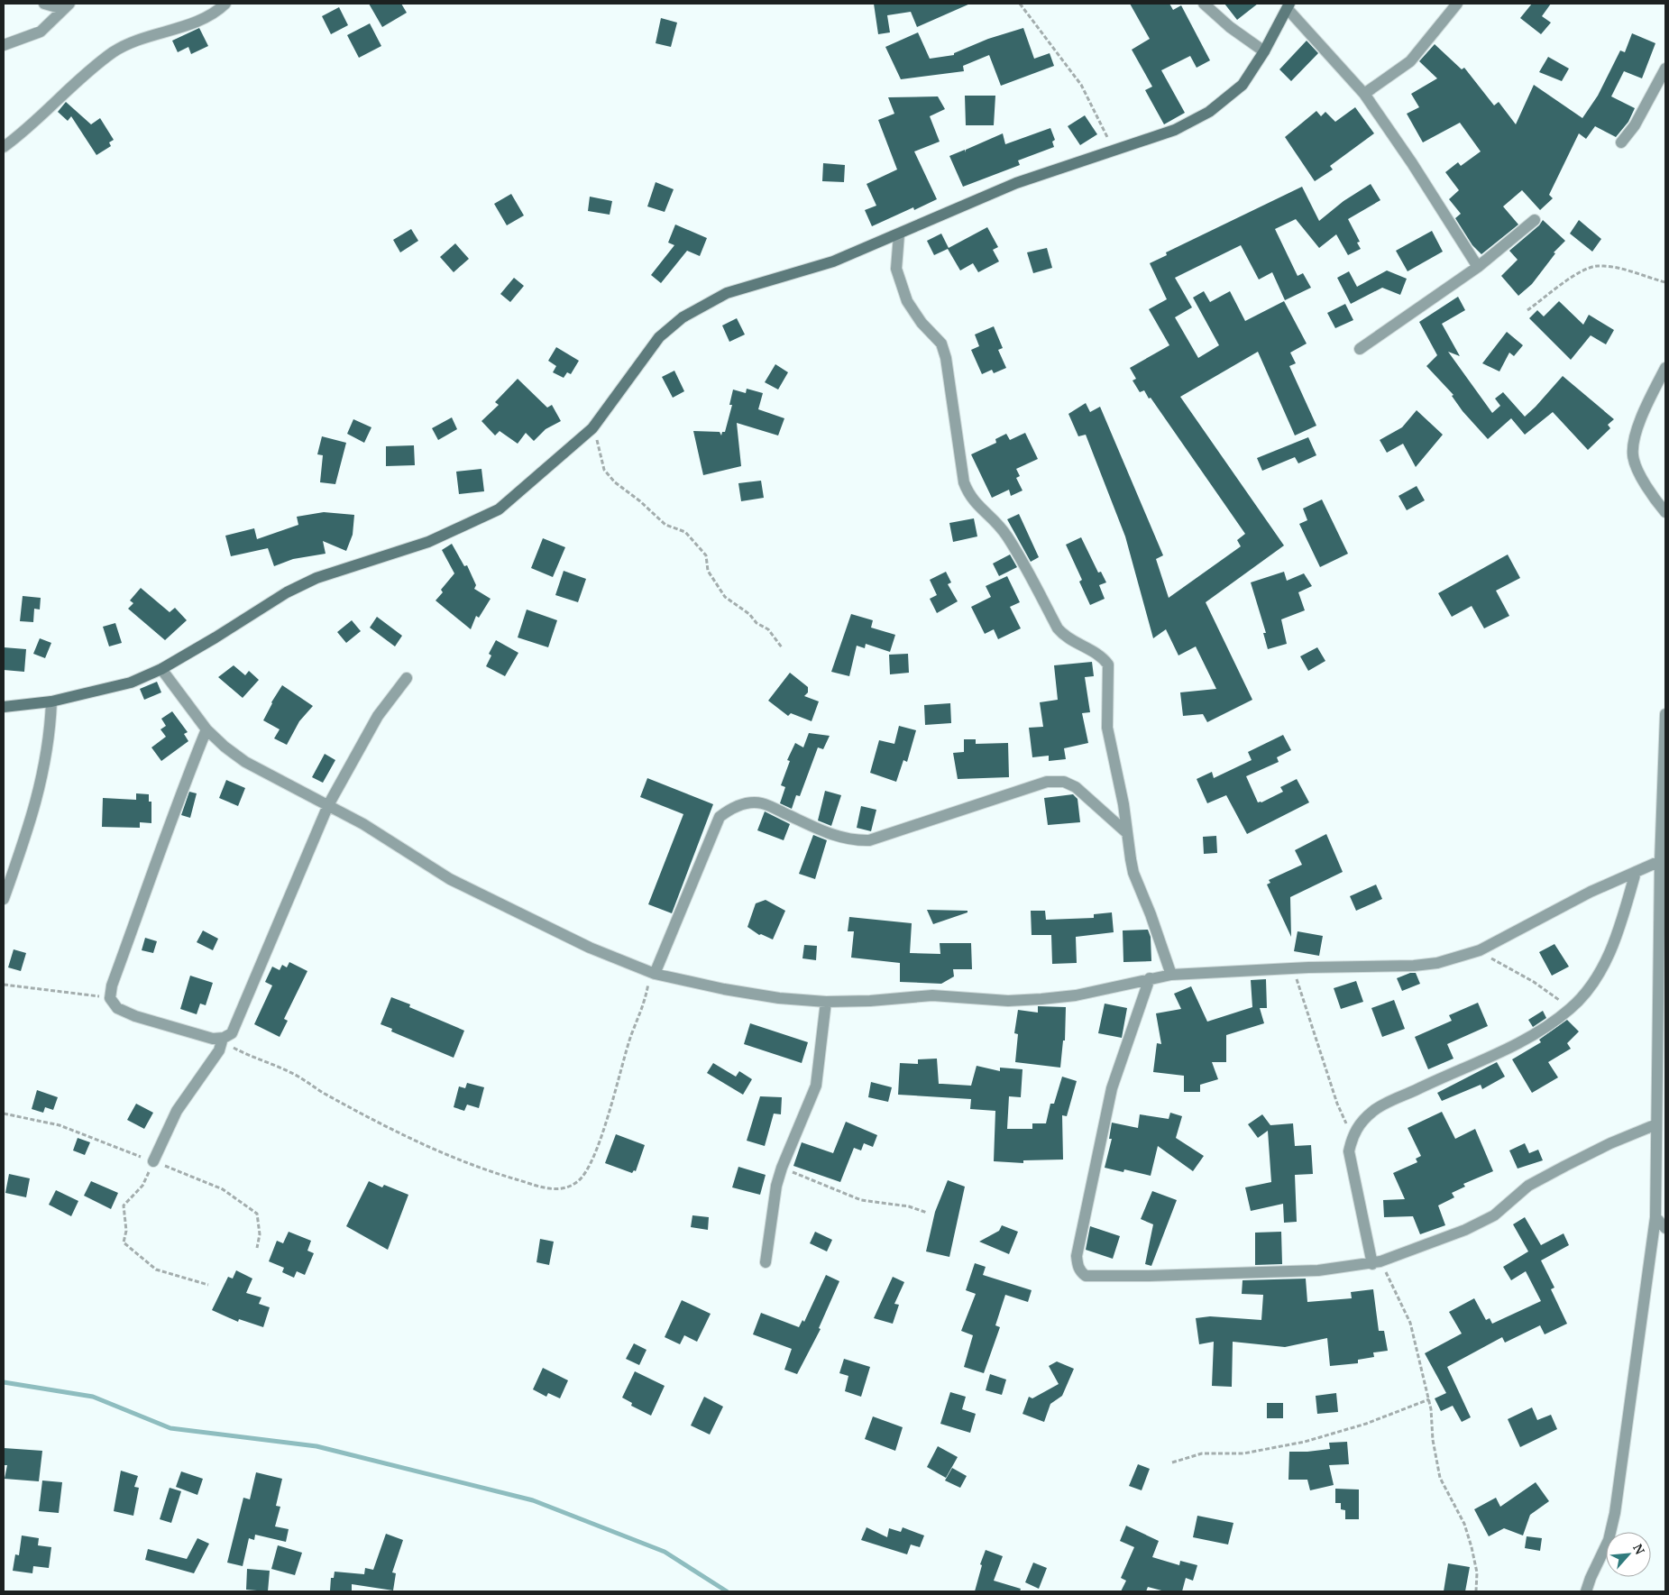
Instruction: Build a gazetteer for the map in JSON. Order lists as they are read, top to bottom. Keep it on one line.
{"north":"top right"}
